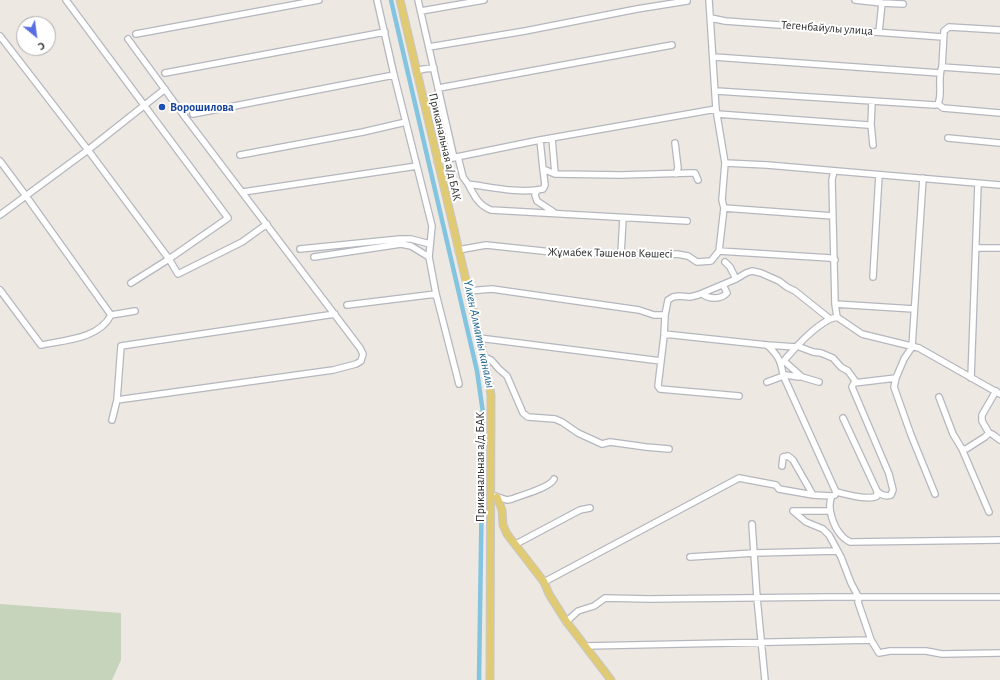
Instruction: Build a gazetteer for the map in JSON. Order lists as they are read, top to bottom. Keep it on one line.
{"streets":{"main road":["Приканальная а/д БАК"],"street":["Тегенбайулы улица","Жұмабек Тәшенов Көшесі"]},"crossings":[["Приканальная а/д БАК","Жұмабек Тәшенов Көшесі"]],"water":["Үлкен Алматы каналы"],"places":["Ворошилова"],"north":"bottom right"}
